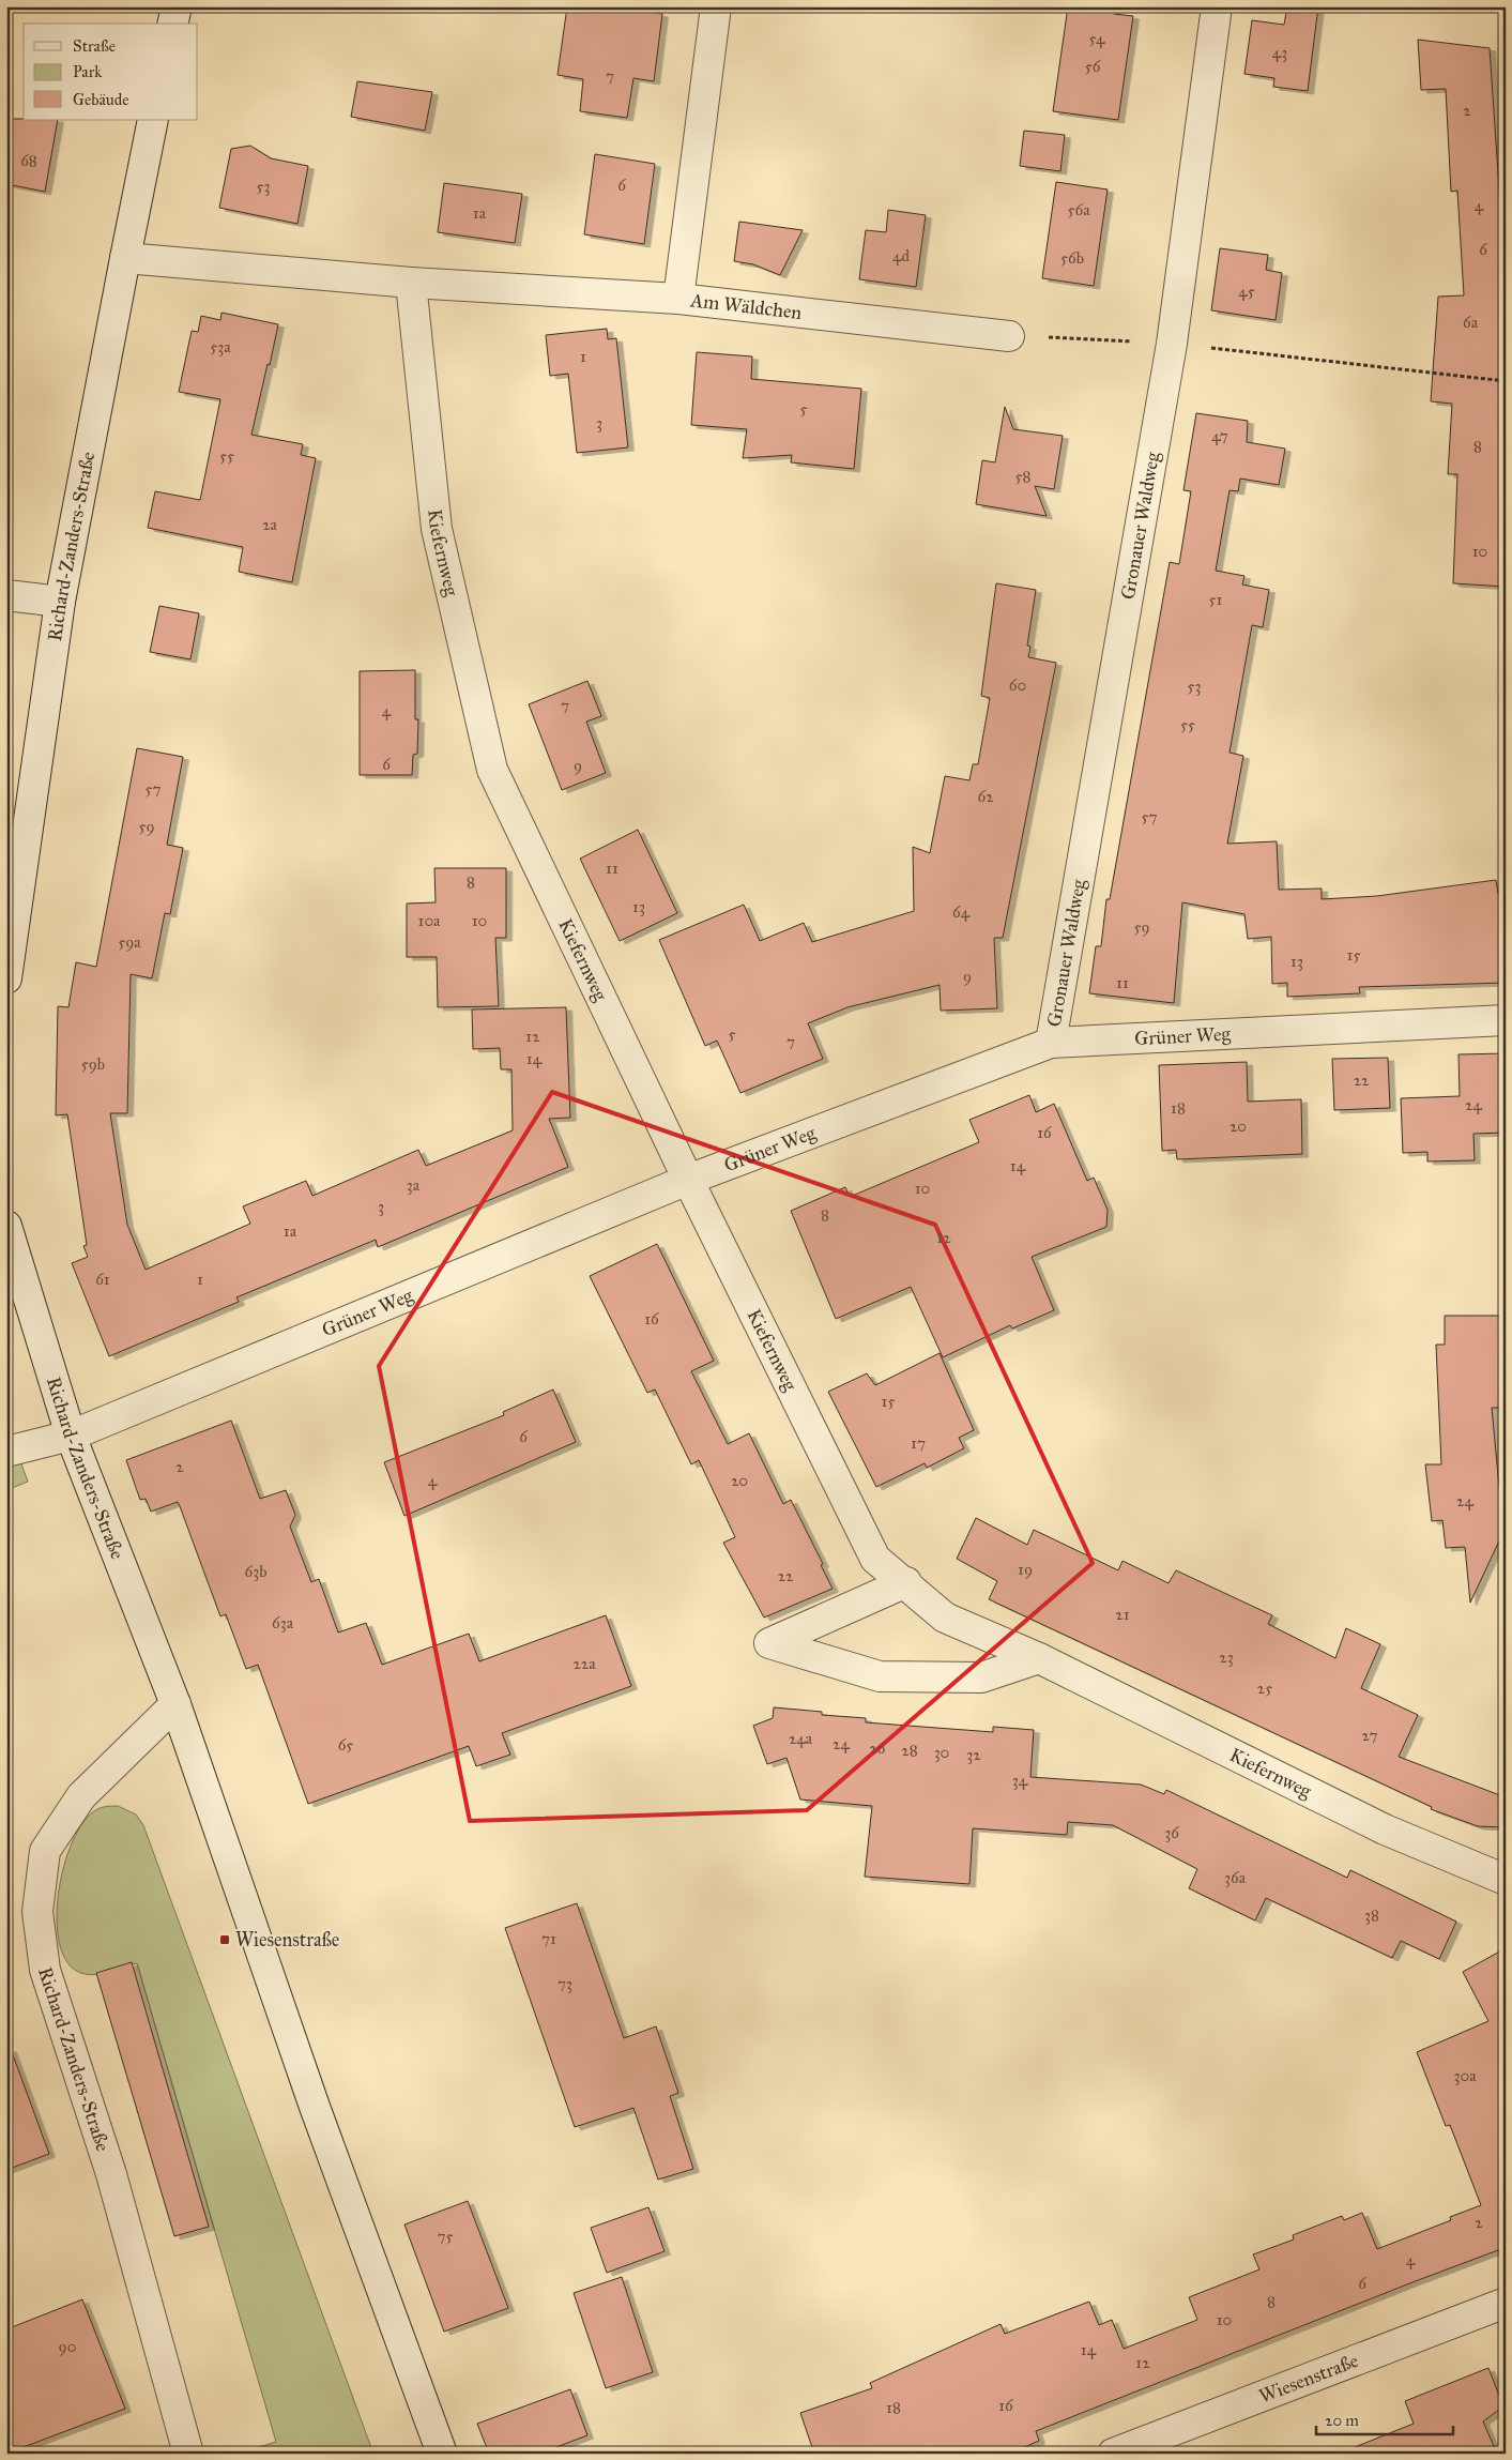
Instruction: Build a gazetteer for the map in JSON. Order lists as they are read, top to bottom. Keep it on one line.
{"streets":{"street":["Am Wäldchen","Gronauer Waldweg","Richard-Zanders-Straße","Kiefernweg","Grüner Weg","Wiesenstraße"]},"crossings":[["Gronauer Waldweg","Grüner Weg"],["Richard-Zanders-Straße","Grüner Weg"],["Kiefernweg","Grüner Weg"]],"places":{"transit":["Wiesenstraße"]},"house_numbers":["54","43","56","7","2","68","6","53","4","56a","1a","6","4d","56b","45","6a","53a","1","5","3","47","8","55","58","2a","10","51","60","53","7","4","55","6","9","57","62","57","59","11","8","13","64","10a","10","59","59a","15","13","9","11","5","12","7","14","59b","22","24","18","20","16","14","3a","10","3","8","1a","12","61","1","16","15","6","17","2","4","20","24","19","63b","22","21","63a","23","22a","25","27","24a","24","65","26","28","30","32","34","36","36a","38","71","73","30a","2","75","4","6","8","10","90","14","12","16","18"],"legend":["Straße","Park","Gebäude"],"scale_bar":"20 m"}
